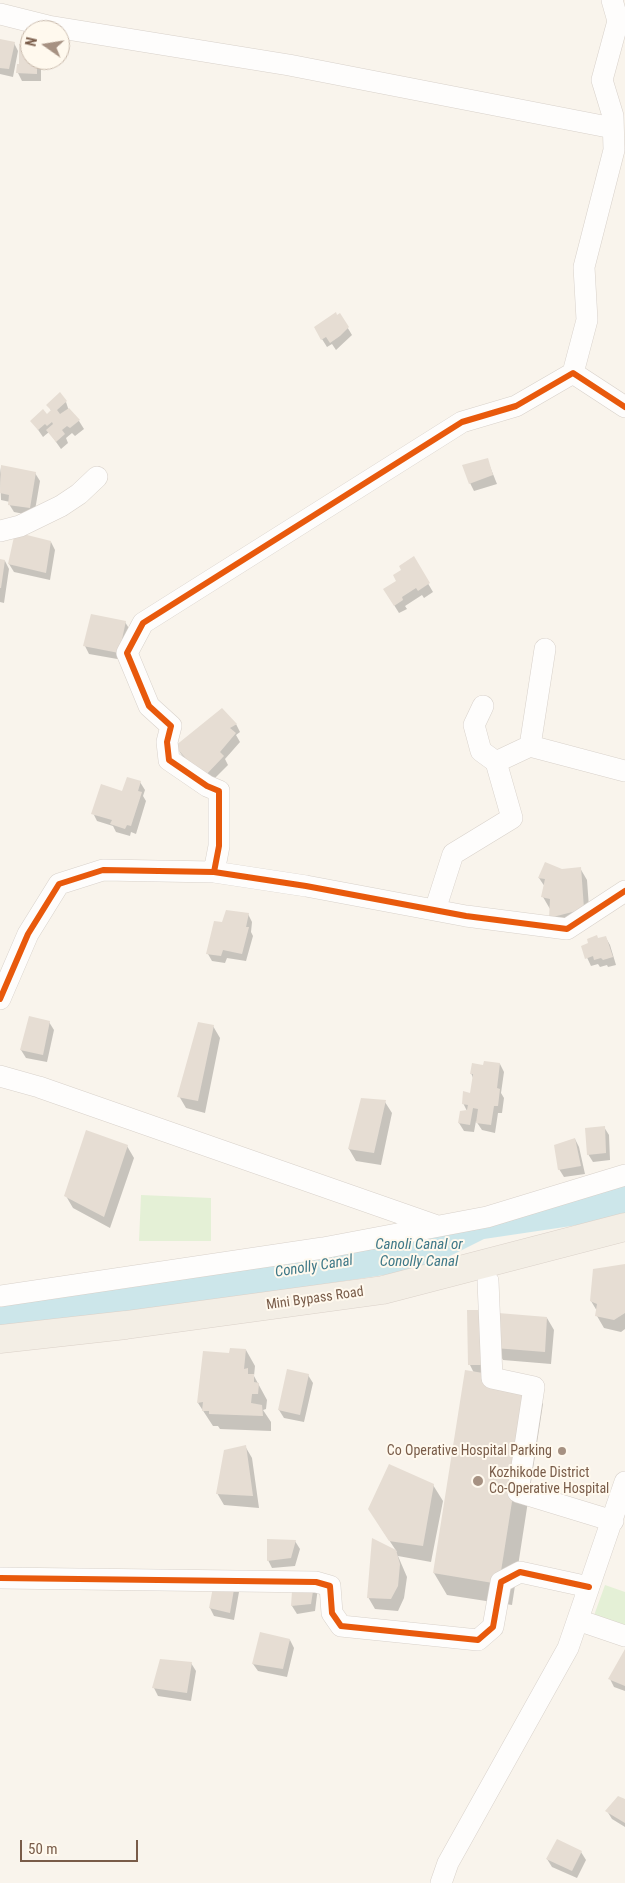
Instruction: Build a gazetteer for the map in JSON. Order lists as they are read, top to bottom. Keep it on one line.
{"streets":{"main road":["Mini Bypass Road"]},"water":["Canoli Canal or Conolly Canal","Conolly Canal"],"places":["Co Operative Hospital Parking","Kozhikode District Co-Operative Hospital"],"scale_bar":"50 m","north":"left"}
